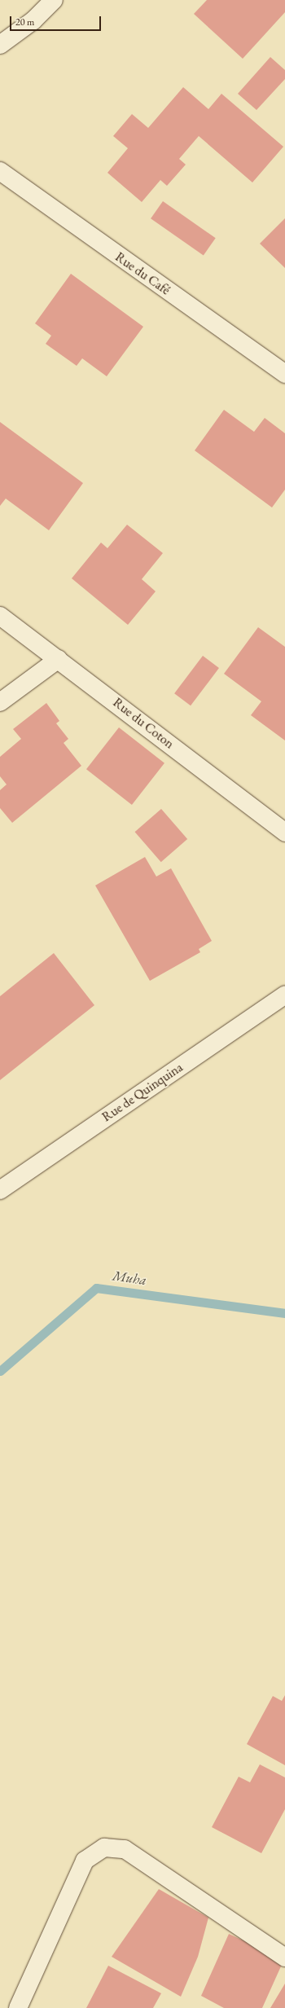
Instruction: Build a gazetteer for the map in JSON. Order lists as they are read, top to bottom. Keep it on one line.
{"streets":{"street":["Rue du Café","Rue du Coton","Rue de Quinquina"]},"water":["Muha"],"scale_bar":"20 m"}
